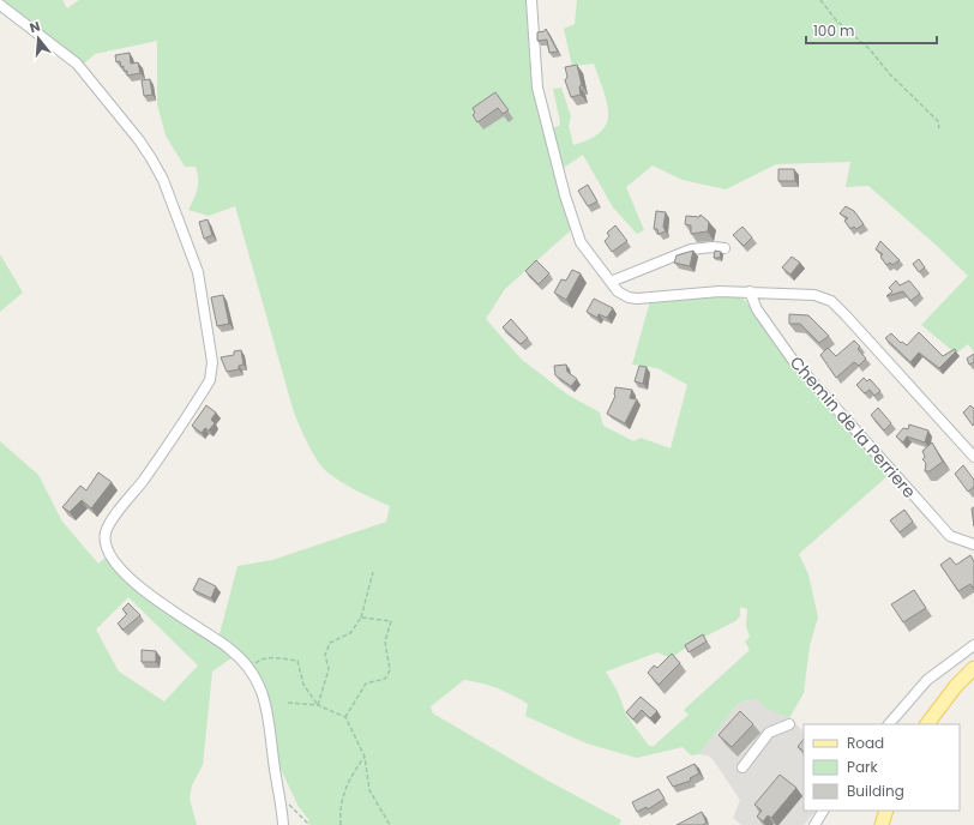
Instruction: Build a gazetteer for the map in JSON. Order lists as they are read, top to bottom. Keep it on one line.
{"streets":{"street":["Chemin de la Perriere"]},"legend":["Road","Park","Building"],"scale_bar":"100 m","north":"top"}
